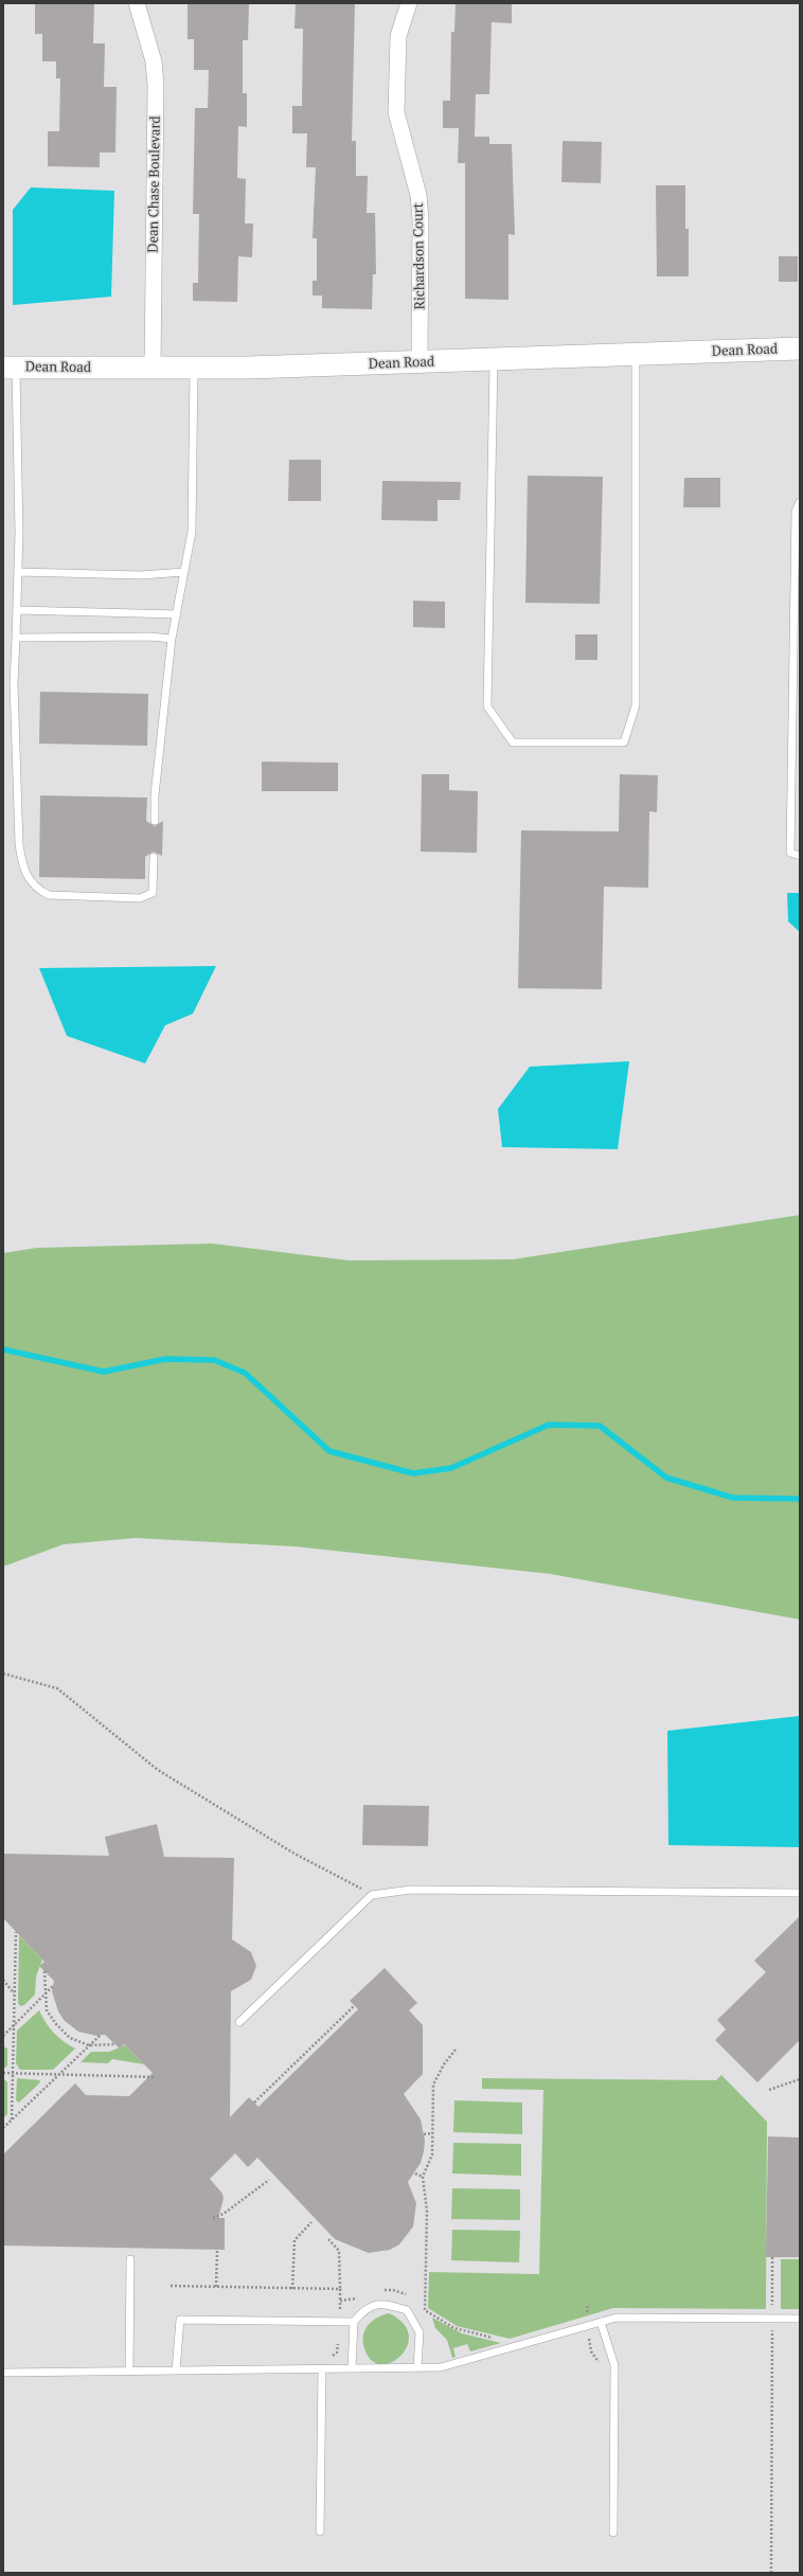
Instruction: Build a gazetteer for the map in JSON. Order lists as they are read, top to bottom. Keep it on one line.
{"streets":{"main road":["Dean Road"],"street":["Dean Chase Boulevard","Richardson Court"]},"crossings":[["Dean Chase Boulevard","Dean Road"],["Richardson Court","Dean Road"]]}
